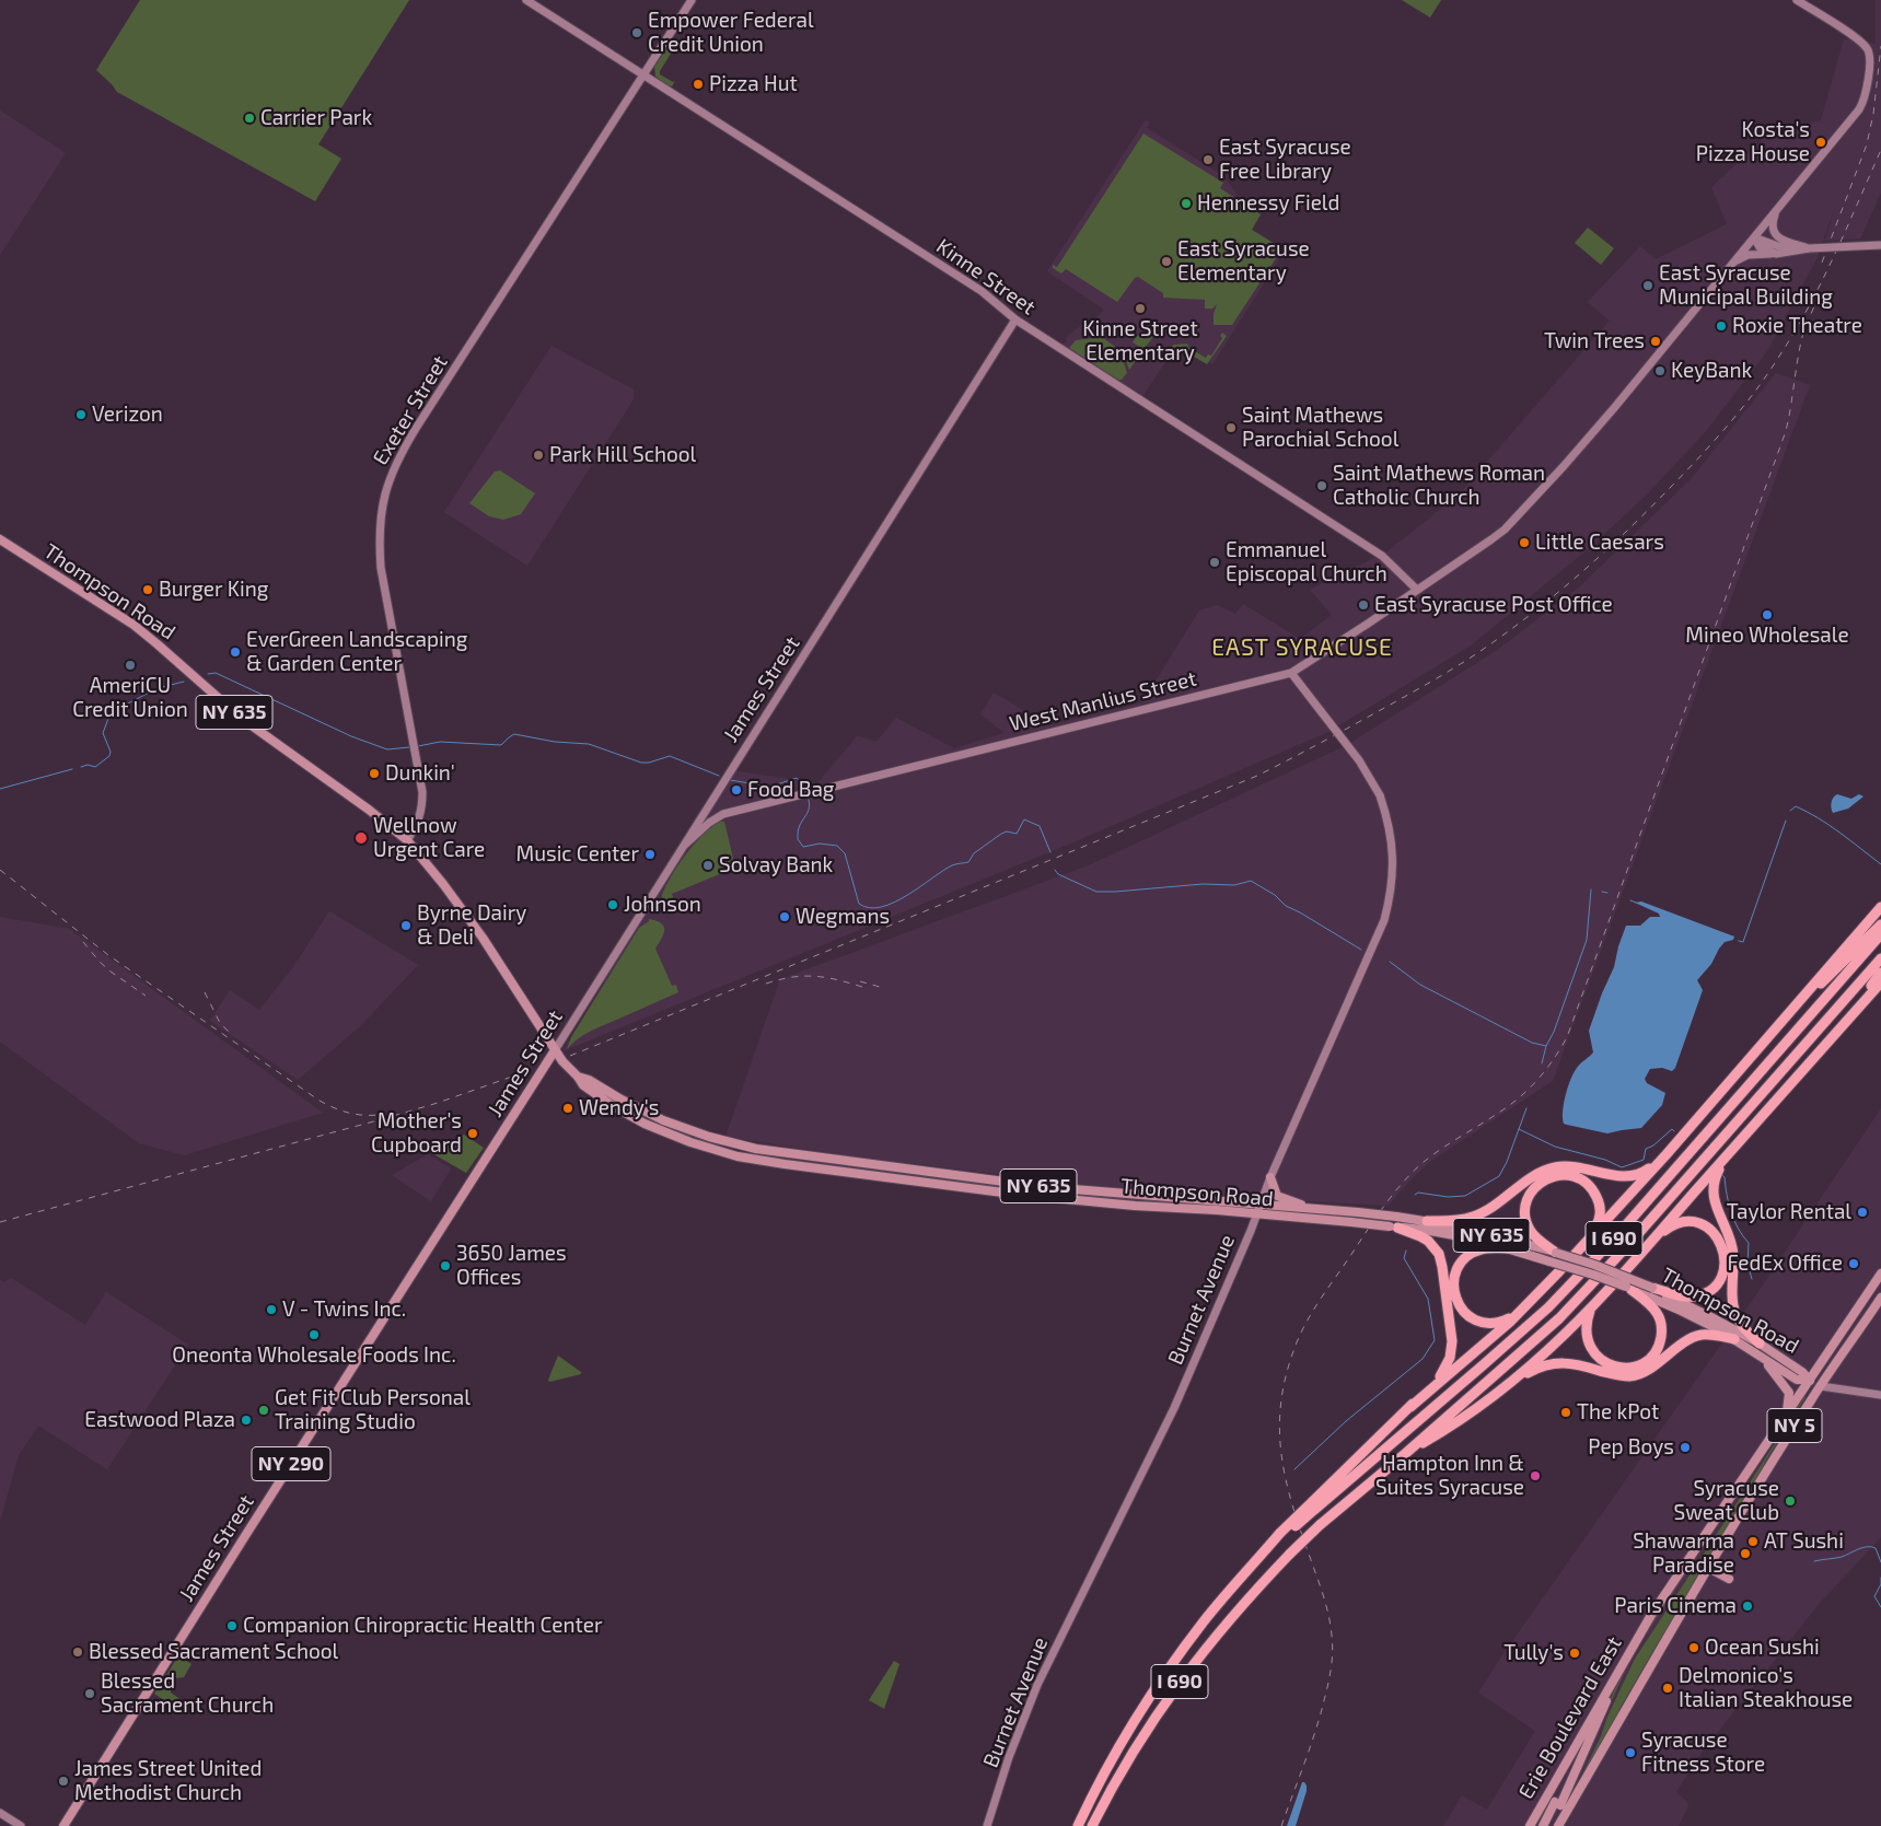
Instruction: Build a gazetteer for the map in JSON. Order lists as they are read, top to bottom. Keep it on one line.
{"streets":{"highway":["I 690"],"main road":["Thompson Road","James Street","NY 635","NY 5","NY 290","Erie Boulevard East"],"street":["Kinne Street","Exeter Street","West Manlius Street","Burnet Avenue"]},"crossings":[["Kinne Street","Exeter Street"],["Kinne Street","James Street"],["Kinne Street","West Manlius Street"],["Exeter Street","Thompson Road"],["Thompson Road","James Street"],["Thompson Road","Burnet Avenue"],["Thompson Road","Erie Boulevard East"],["James Street","West Manlius Street"],["West Manlius Street","Burnet Avenue"],["West Manlius Street","NY 290"]],"districts":["EAST SYRACUSE"],"places":["Empower Federal Credit Union","Pizza Hut","Carrier Park","Kosta's Pizza House","East Syracuse Free Library","Hennessy Field","East Syracuse Elementary","East Syracuse Municipal Building","Kinne Street Elementary","Roxie Theatre","Twin Trees","KeyBank","Verizon","Saint Mathews Parochial School","Park Hill School","Saint Mathews Roman Catholic Church","Little Caesars","Emmanuel Episcopal Church","Burger King","East Syracuse Post Office","Mineo Wholesale","EverGreen Landscaping & Garden Center","AmeriCU Credit Union","Dunkin'","Food Bag","Wellnow Urgent Care","Music Center","Solvay Bank","Johnson","Wegmans","Byrne Dairy & Deli","Wendy's","Mother's Cupboard","Taylor Rental","FedEx Office","3650 James Offices","V - Twins Inc.","Oneonta Wholesale Foods Inc.","Get Fit Club Personal Training Studio","The kPot","Eastwood Plaza","Pep Boys","Hampton Inn & Suites Syracuse","Syracuse Sweat Club","AT Sushi","Shawarma Paradise","Paris Cinema","Companion Chiropractic Health Center","Ocean Sushi","Blessed Sacrament School","Tully's","Delmonico's Italian Steakhouse","Blessed Sacrament Church","Syracuse Fitness Store","James Street United Methodist Church"]}
